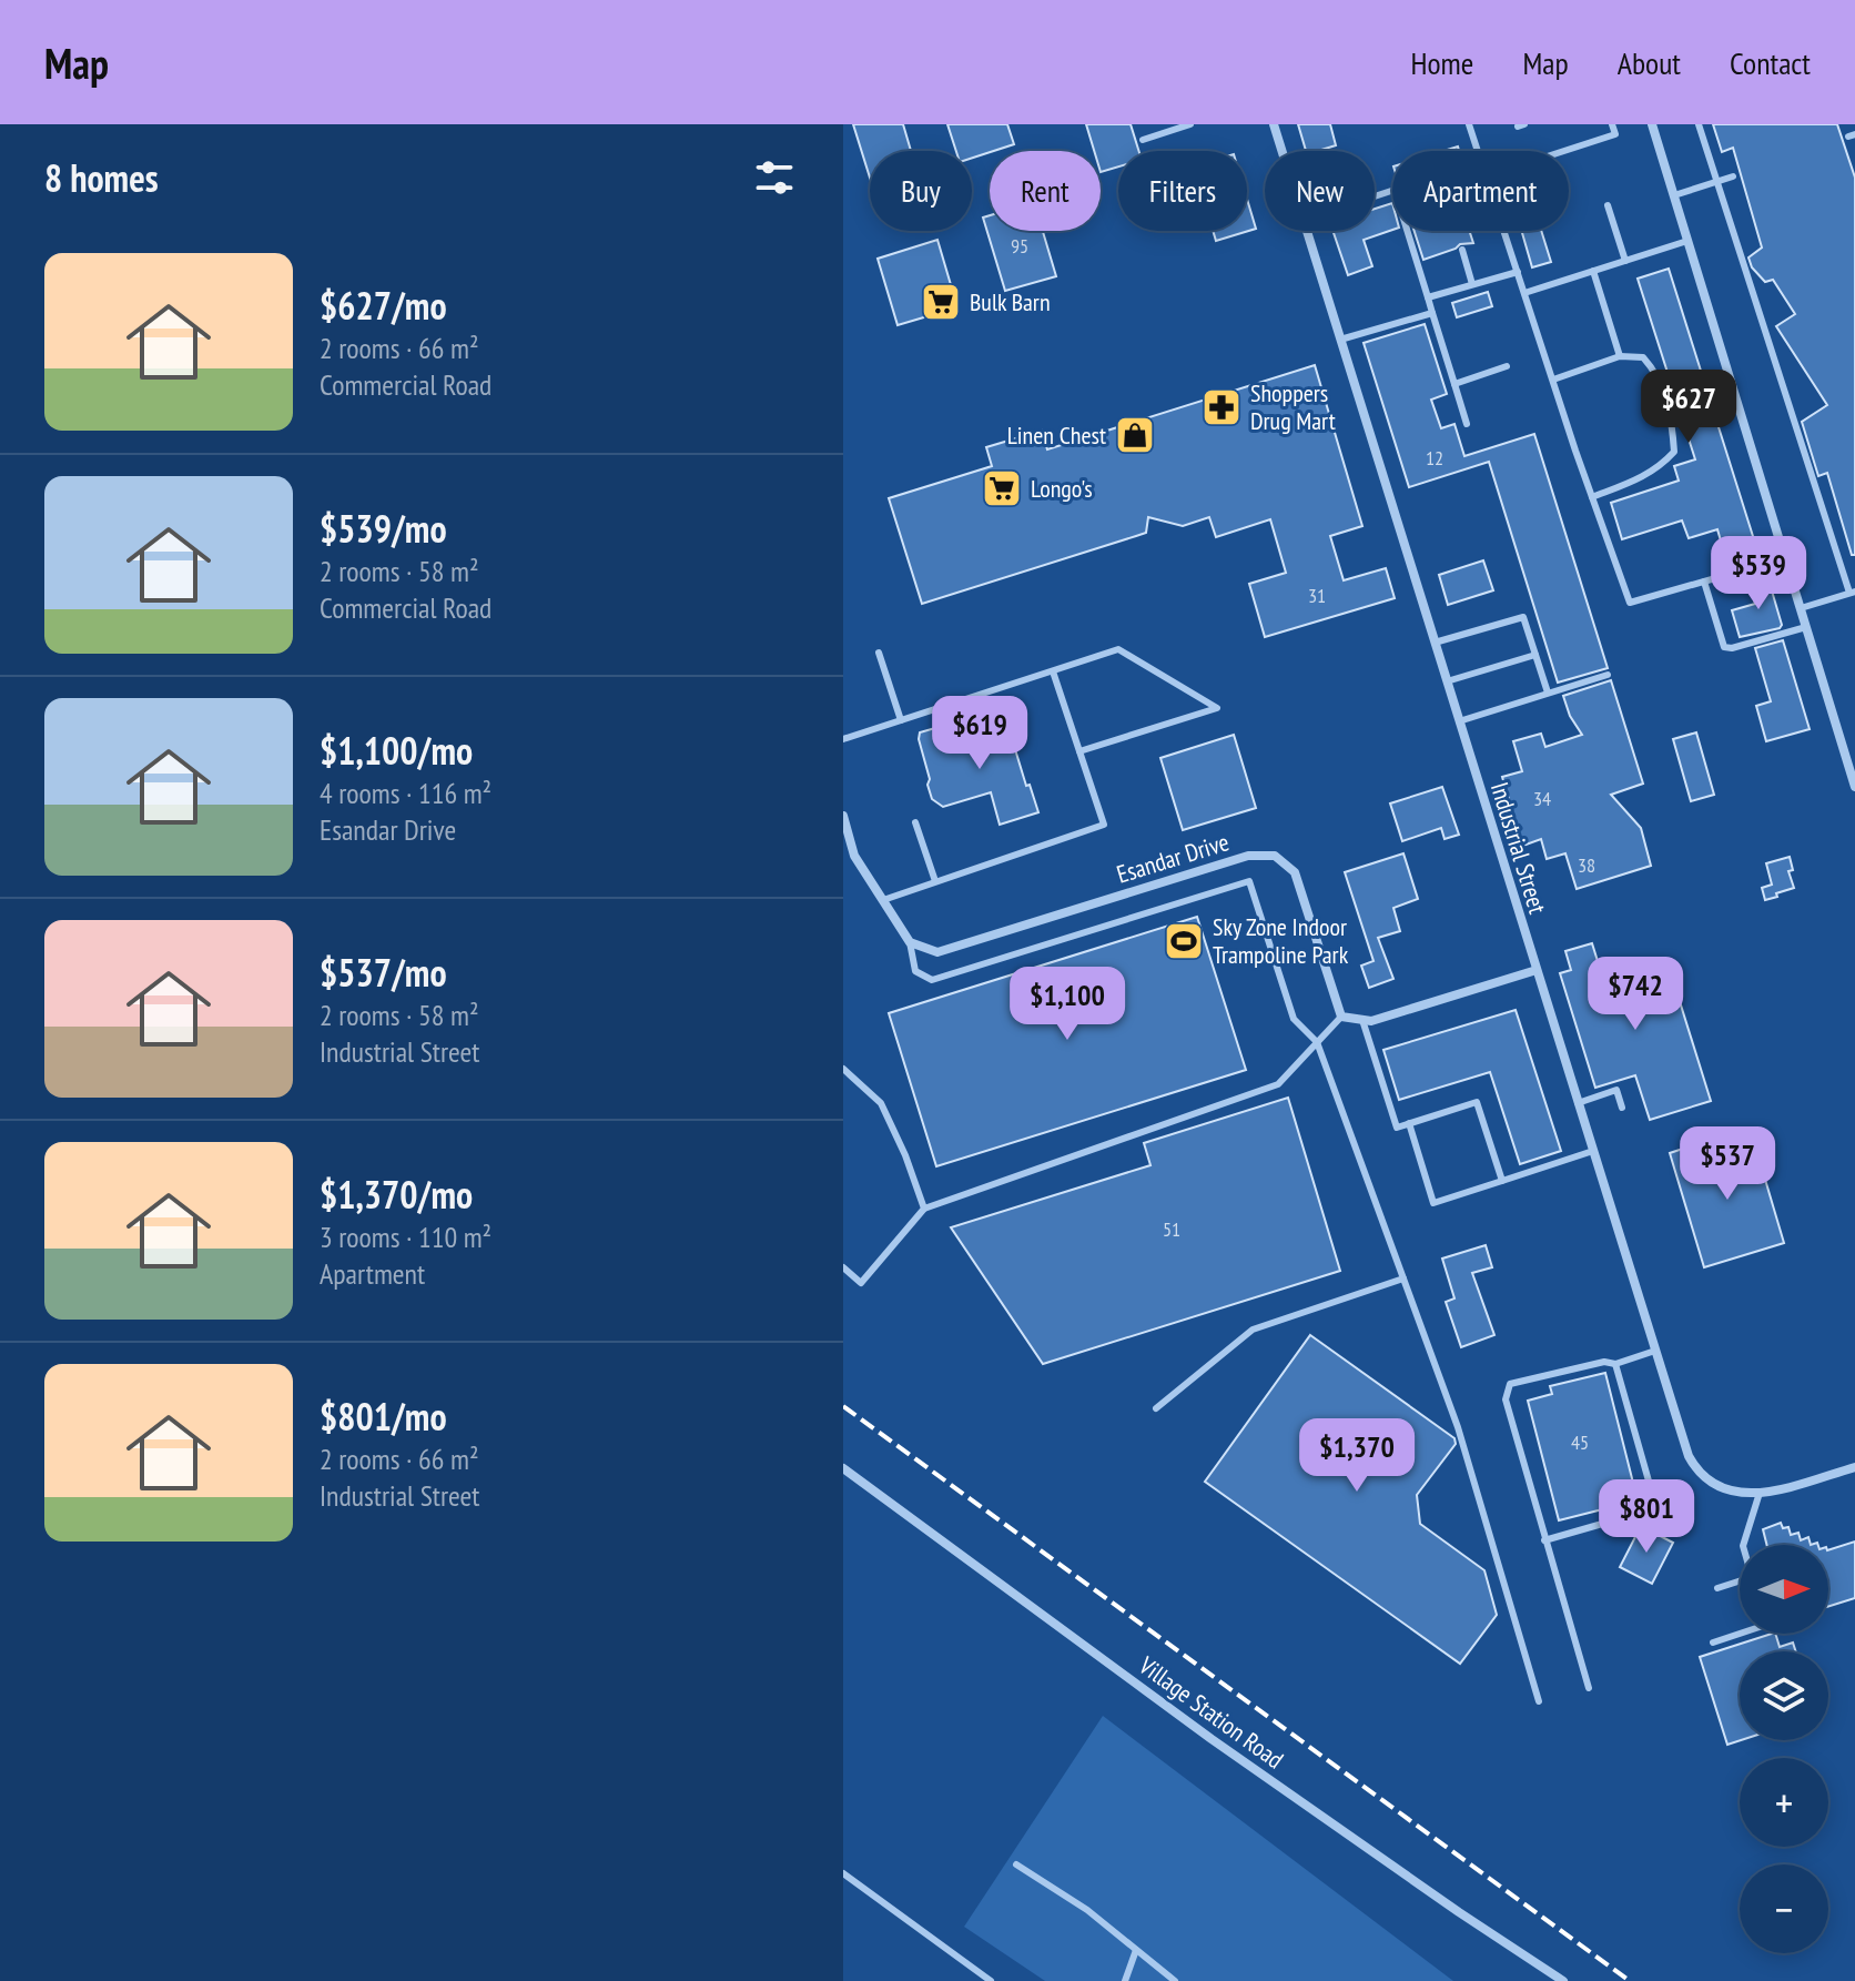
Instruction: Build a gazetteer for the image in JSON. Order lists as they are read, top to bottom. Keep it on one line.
{"streets":{"street":["Industrial Street","Esandar Drive","Village Station Road"]},"places":{"supermarket":["Bulk Barn","Longo's"],"pharmacy":["Shoppers Drug Mart"],"shop":["Linen Chest"],"sports":["Sky Zone Indoor Trampoline Park"]},"house_numbers":["95","12","31","34","38","51","45"],"north":"right","page":{"header":"Map","nav":["Home","Map","About","Contact"],"heading":"8 homes","chip":["Buy","Rent","Filters","New","Apartment"],"list":[{"name":"$627/mo","note":"2 rooms · 66 m² · Commercial Road"},{"name":"$539/mo","note":"2 rooms · 58 m² · Commercial Road"},{"name":"$1,100/mo","note":"4 rooms · 116 m² · Esandar Drive"},{"name":"$537/mo","note":"2 rooms · 58 m² · Industrial Street"},{"name":"$1,370/mo","note":"3 rooms · 110 m² · Apartment"},{"name":"$801/mo","note":"2 rooms · 66 m² · Industrial Street"}],"price":["$627","$539","$619","$742","$1,100","$537","$1,370","$801"],"map_buttons":["+","−"]}}
